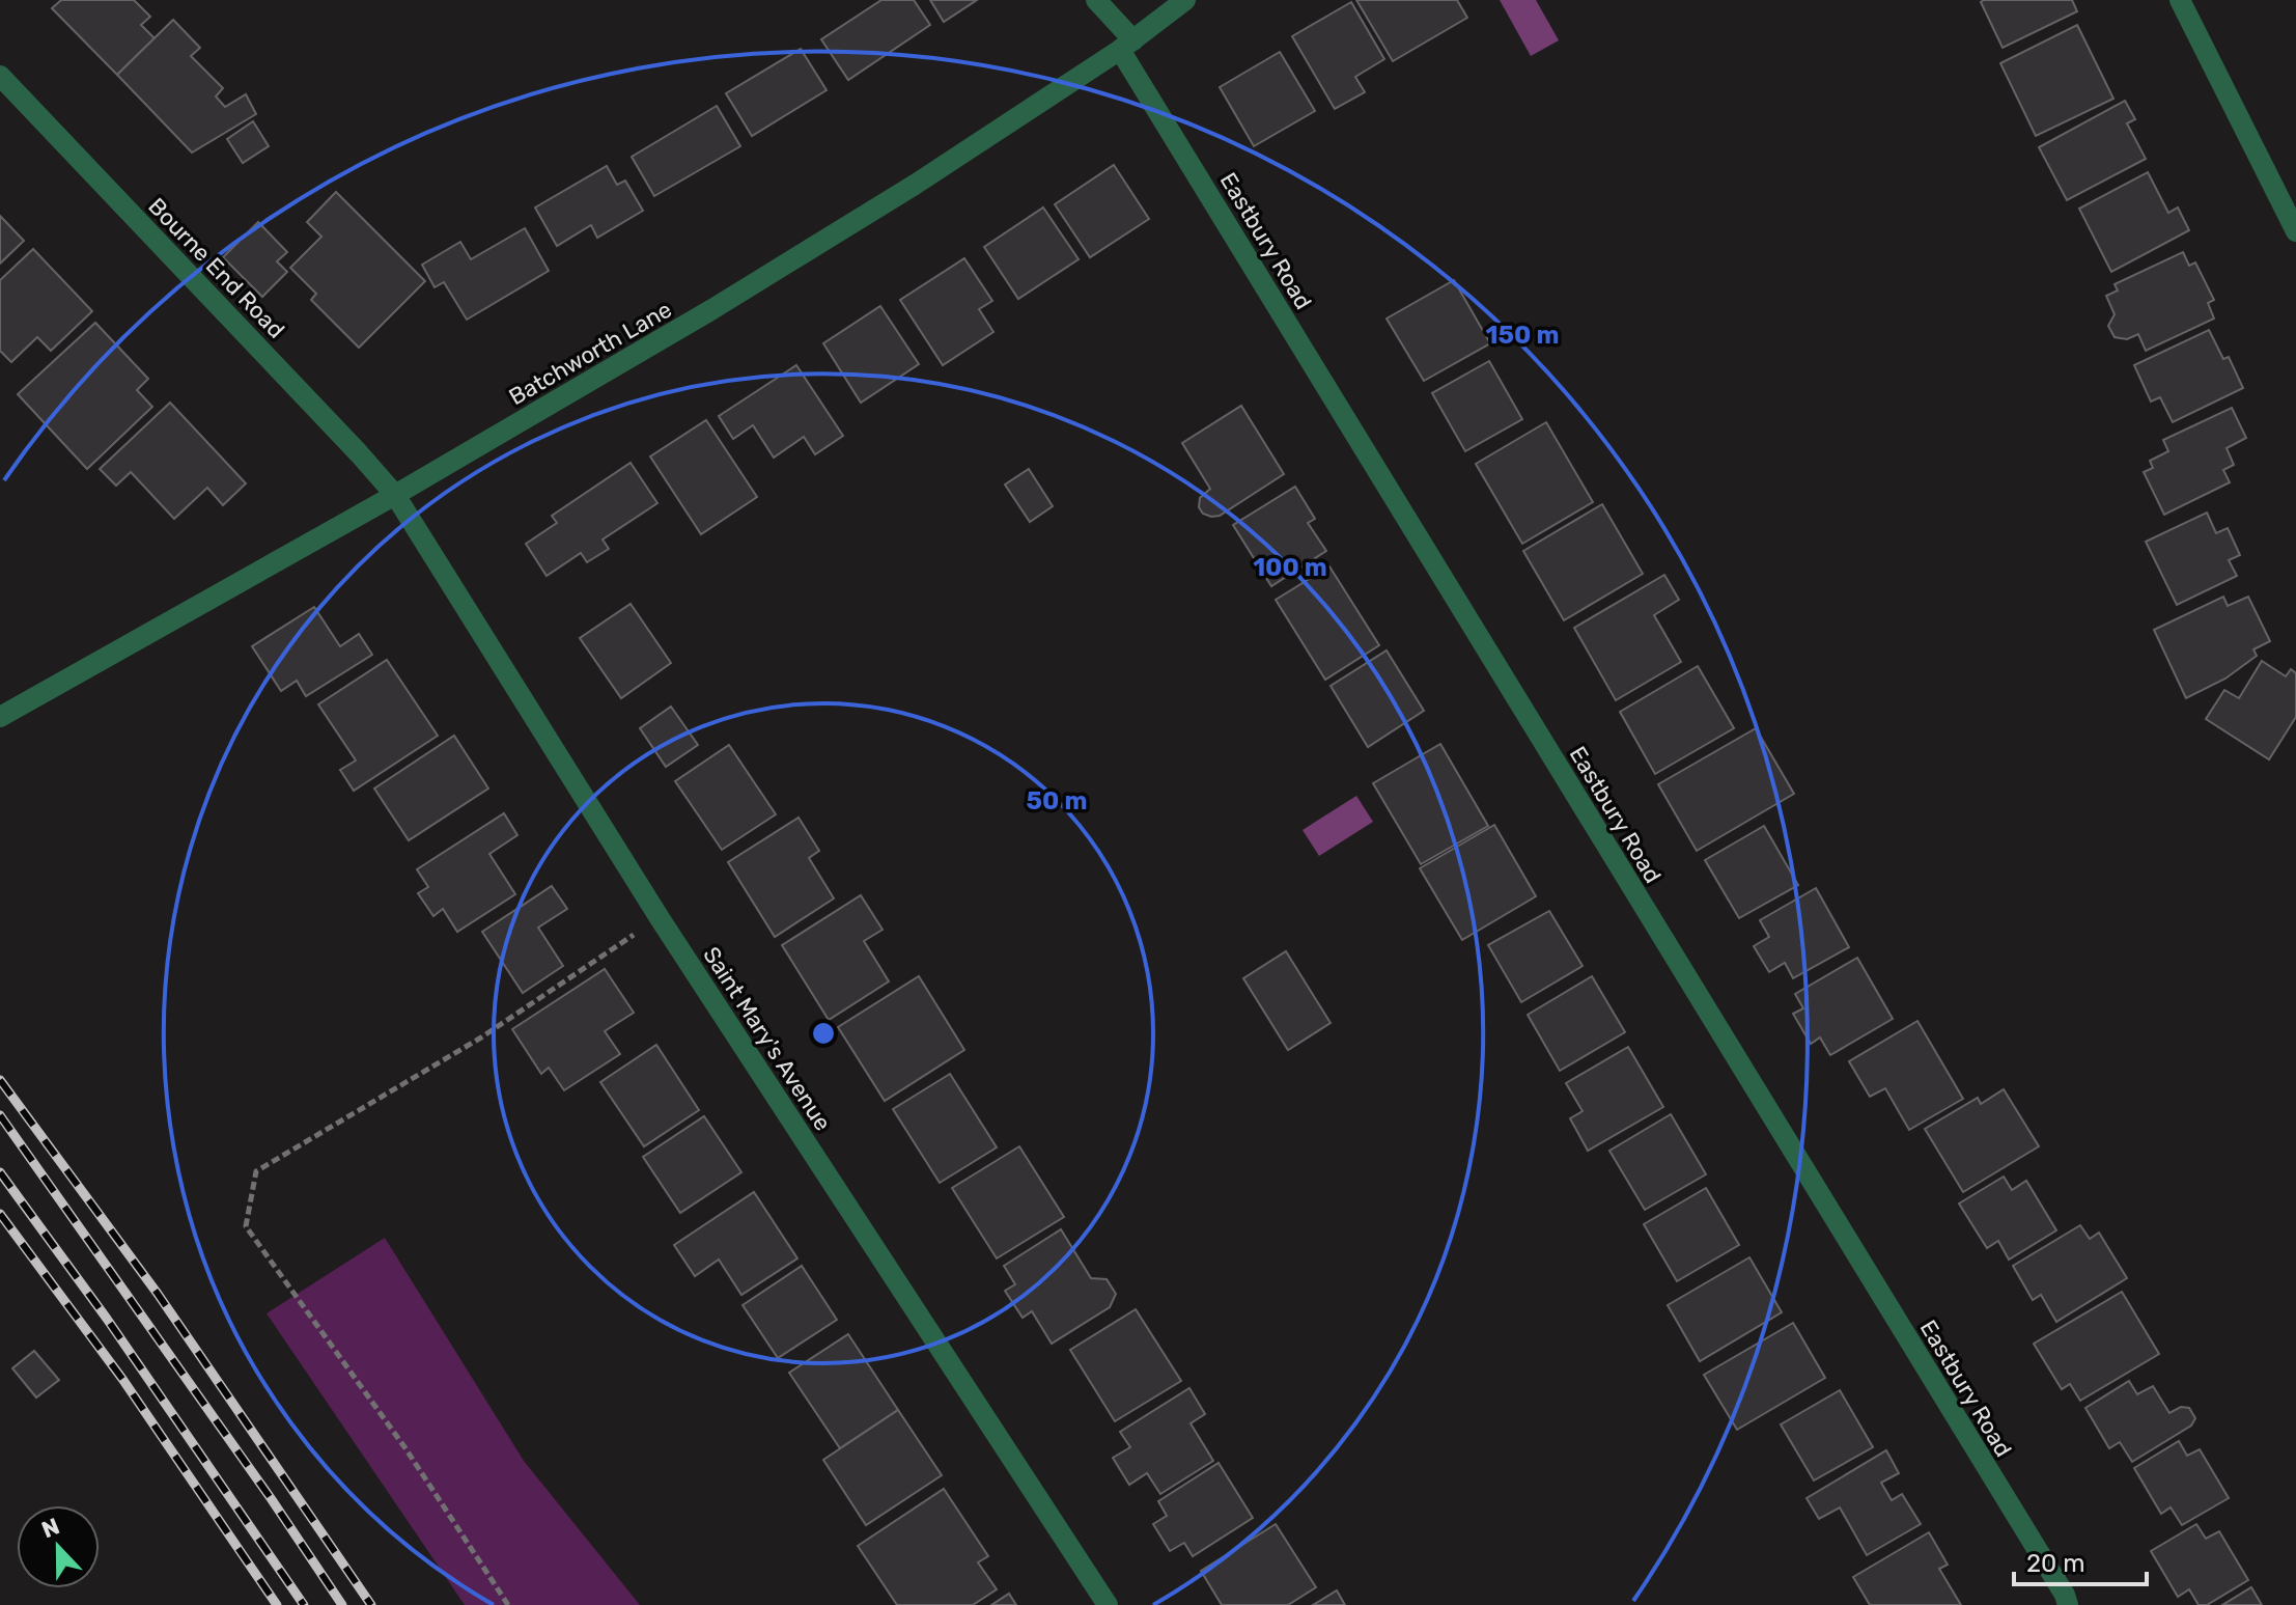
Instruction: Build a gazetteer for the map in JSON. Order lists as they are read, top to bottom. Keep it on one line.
{"streets":{"street":["Eastbury Road","Bourne End Road","Batchworth Lane","Saint Mary's Avenue"]},"crossings":[["Eastbury Road","Batchworth Lane"],["Bourne End Road","Batchworth Lane"],["Bourne End Road","Saint Mary's Avenue"],["Batchworth Lane","Saint Mary's Avenue"]],"scale_bar":"20 m","north":"top","rings":["150 m","100 m","50 m"]}
